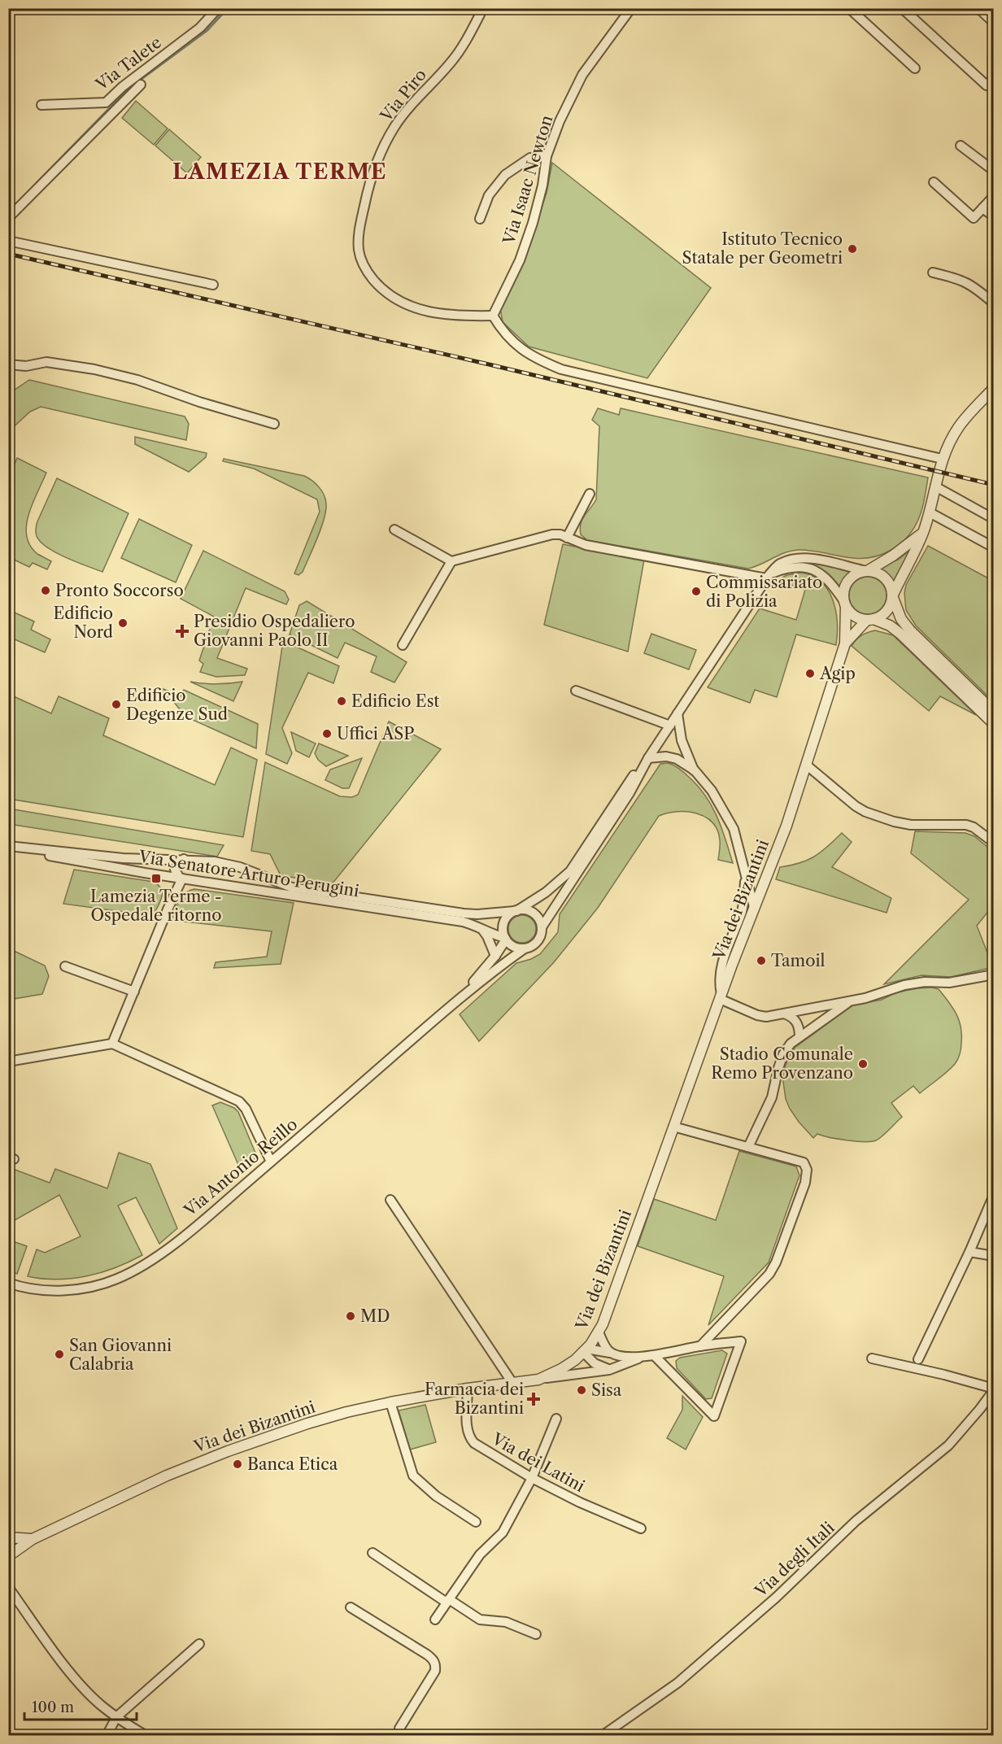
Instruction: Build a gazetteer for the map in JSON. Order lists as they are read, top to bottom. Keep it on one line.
{"streets":{"street":["Via Talete","Via Piro","Via Isaac Newton","Via Senatore Arturo Perugini","Via dei Bizantini","Via Antonio Reillo","Via dei Latini","Via degli Itali"]},"crossings":[["Via Piro","Via Isaac Newton"],["Via Senatore Arturo Perugini","Via dei Bizantini"],["Via Senatore Arturo Perugini","Via Antonio Reillo"],["Via dei Bizantini","Via dei Latini"]],"districts":["LAMEZIA TERME"],"places":{"other":["Istituto Tecnico Statale per Geometri","Pronto Soccorso","Commissariato di Polizia","Edificio Nord","Agip","Edificio Est","Edificio Degenze Sud","Uffici ASP","Tamoil","Stadio Comunale Remo Provenzano","MD","San Giovanni Calabria","Sisa","Banca Etica"],"health":["Presidio Ospedaliero Giovanni Paolo II","Farmacia dei Bizantini"],"transit":["Lamezia Terme - Ospedale ritorno"]},"scale_bar":"100 m"}
